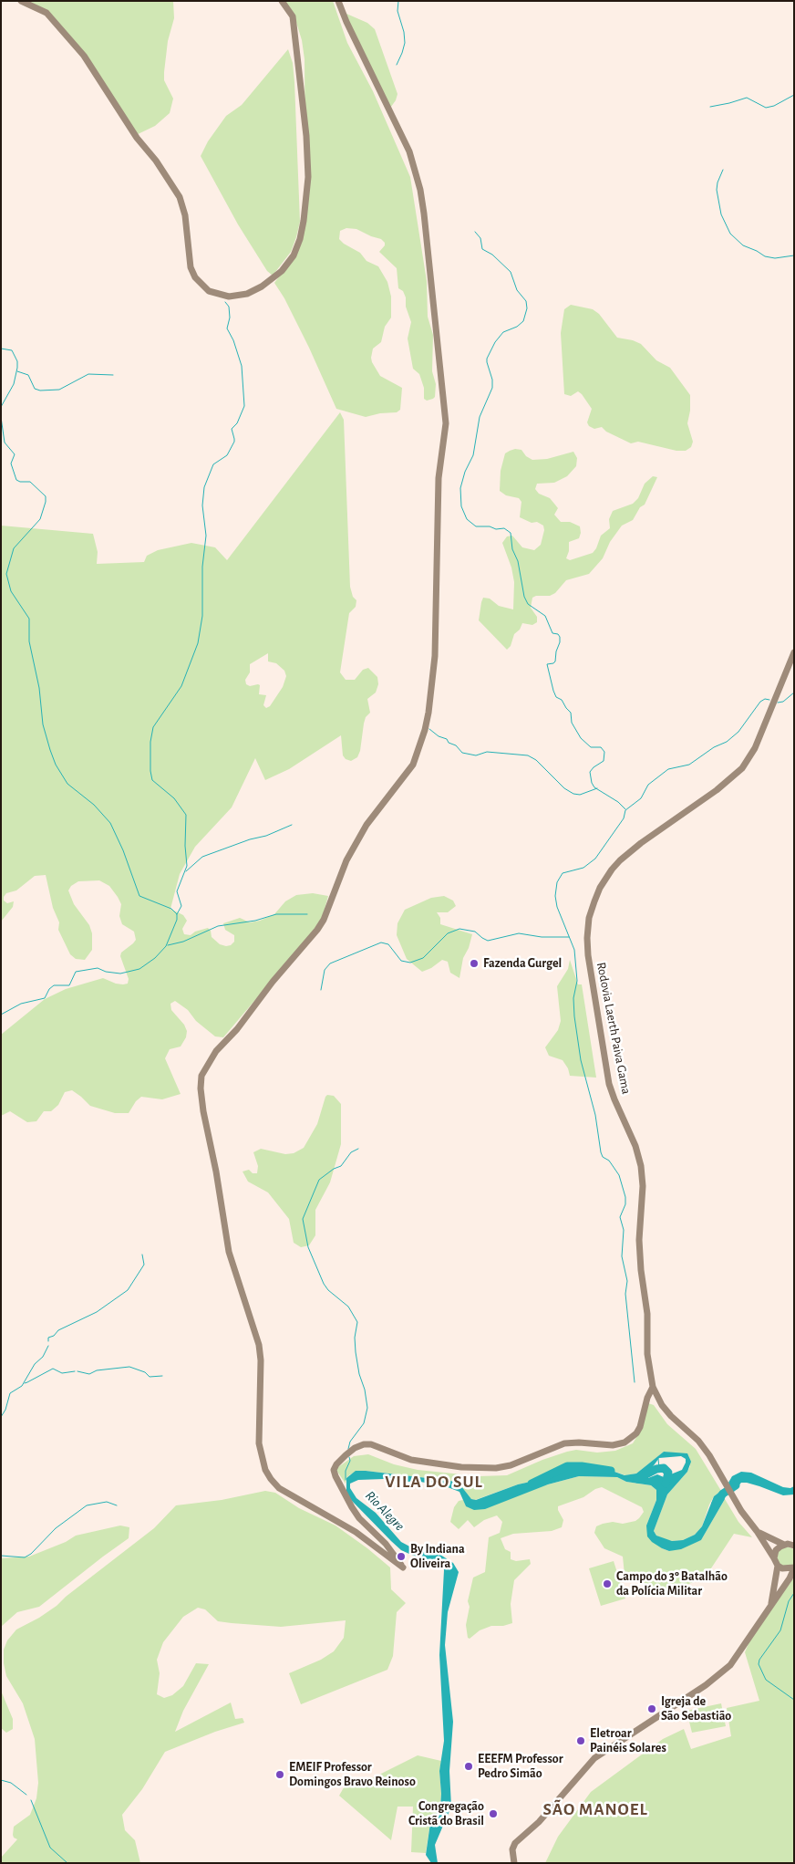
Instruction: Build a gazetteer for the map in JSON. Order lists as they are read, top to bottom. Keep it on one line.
{"streets":{"street":["Rodovia Laerth Paiva Gama"]},"districts":["VILA DO SUL","SÃO MANOEL"],"water":["Rio Alegre"],"places":["Fazenda Gurgel","By Indiana Oliveira","Campo do 3º Batalhão da Polícia Militar","Igreja de São Sebastião","Eletroar Painéis Solares","EEEFM Professor Pedro Simão","EMEIF Professor Domingos Bravo Reinoso","Congregação Cristã do Brasil"]}
